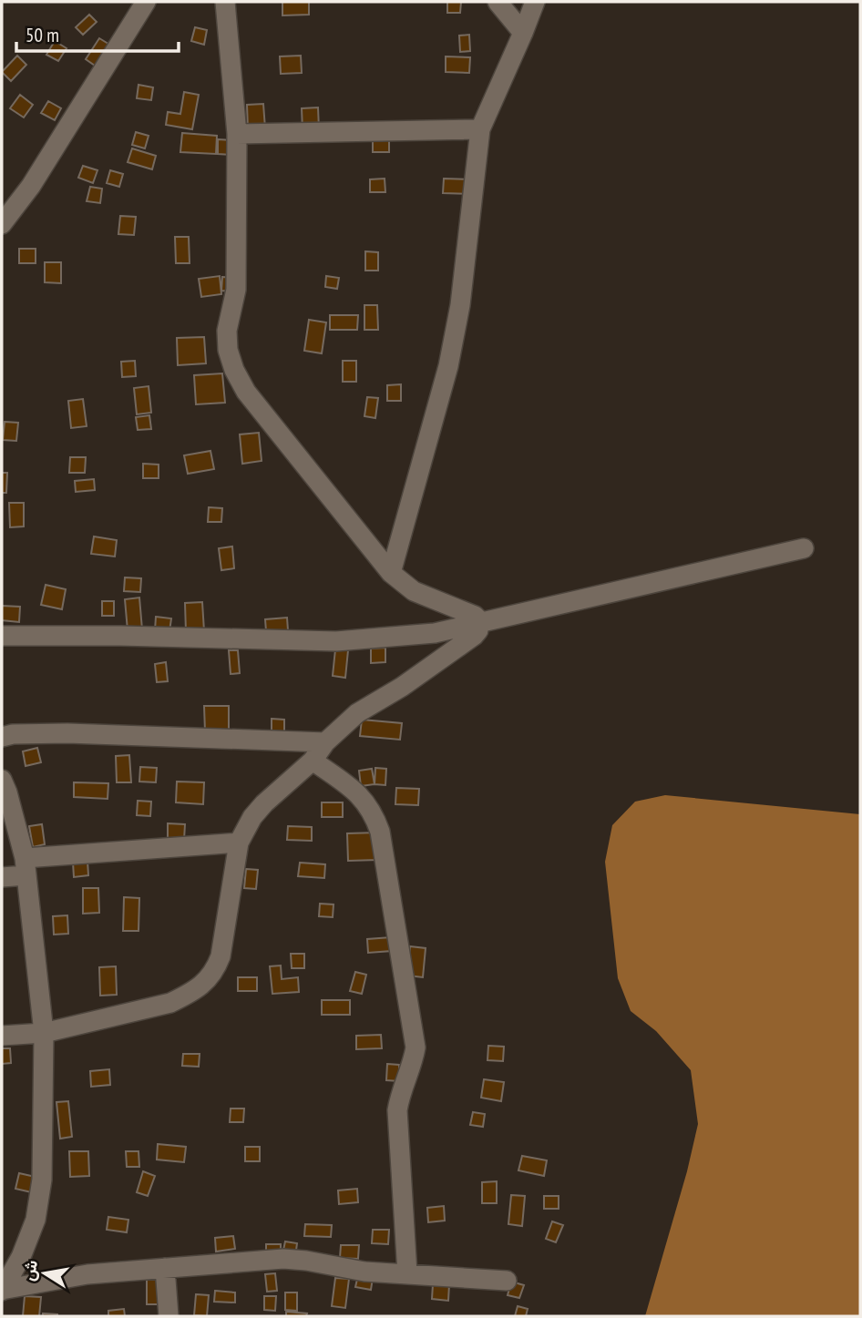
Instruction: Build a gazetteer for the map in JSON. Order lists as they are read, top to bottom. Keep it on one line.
{"scale_bar":"50 m","north":"left"}
